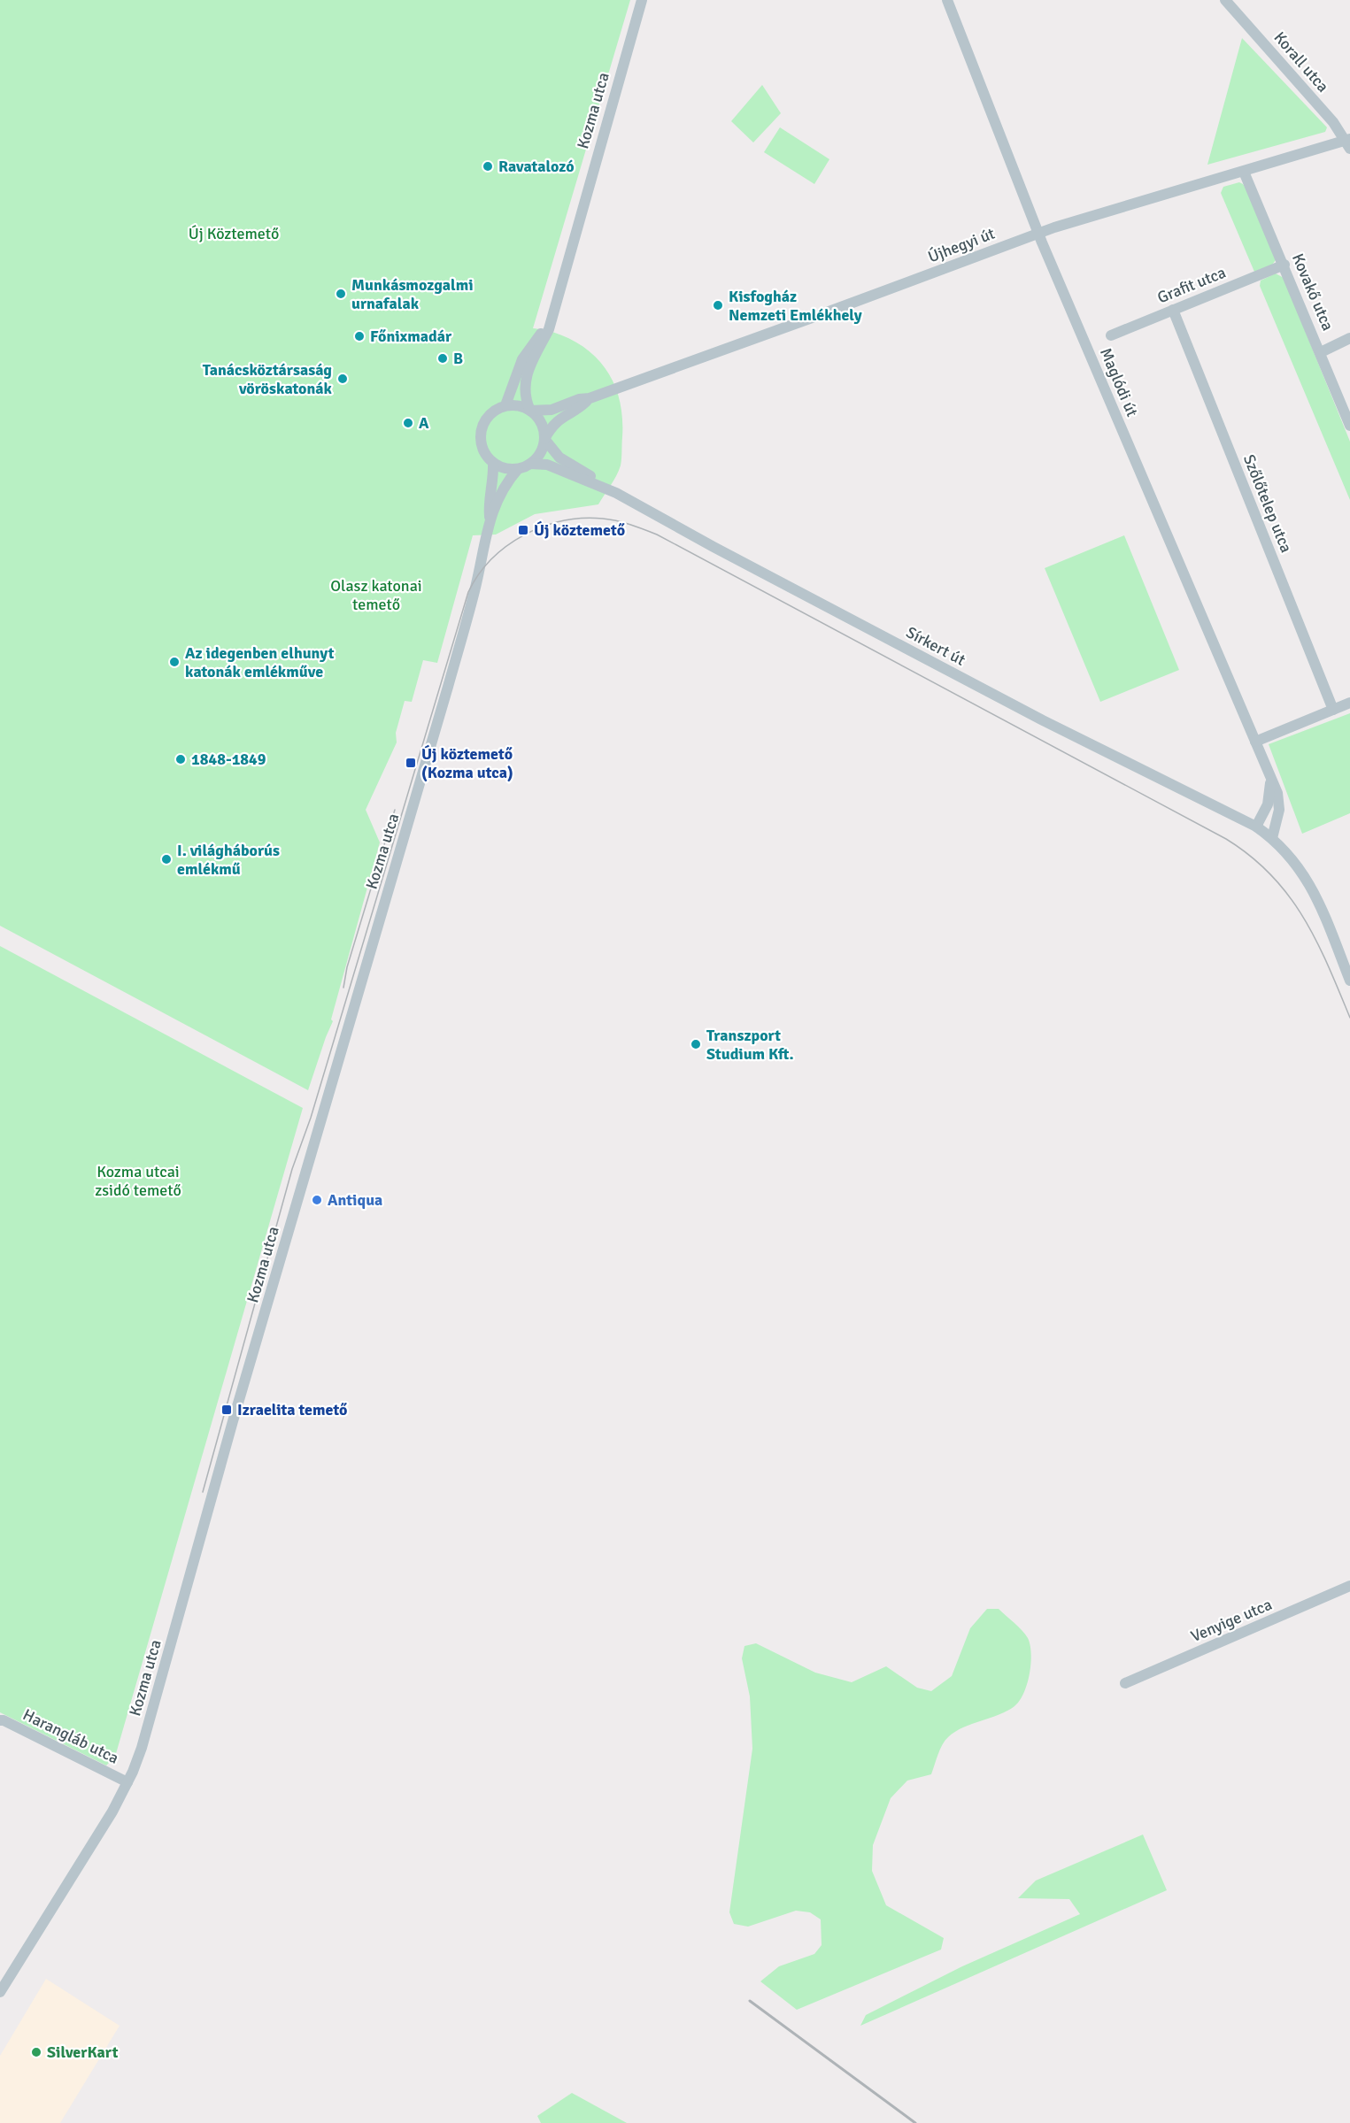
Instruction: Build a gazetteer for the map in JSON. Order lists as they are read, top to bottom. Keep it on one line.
{"streets":{"street":["Korall utca","Kozma utca","Újhegyi út","Grafit utca","Kovakő utca","Maglódi út","Szőlőtelep utca","Sírkert út","Venyige utca","Harangláb utca"]},"crossings":[["Korall utca","Újhegyi út"],["Kozma utca","Újhegyi út"],["Kozma utca","Sírkert út"],["Kozma utca","Harangláb utca"],["Újhegyi út","Kovakő utca"],["Újhegyi út","Maglódi út"],["Újhegyi út","Sírkert út"],["Grafit utca","Kovakő utca"],["Grafit utca","Szőlőtelep utca"],["Maglódi út","Sírkert út"]],"parks":["Új Köztemető","Olasz katonai temető","Kozma utcai zsidó temető"],"places":{"other":["Ravatalozó","Munkásmozgalmi urnafalak","Kisfogház Nemzeti Emlékhely","Főnixmadár","B","Tanácsköztársaság vöröskatonák","A","Az idegenben elhunyt katonák emlékműve","1848-1849","I. világháborús emlékmű","Transzport Studium Kft.","Antiqua","SilverKart"],"transit":["Új köztemető","Új köztemető (Kozma utca)","Izraelita temető"]}}
